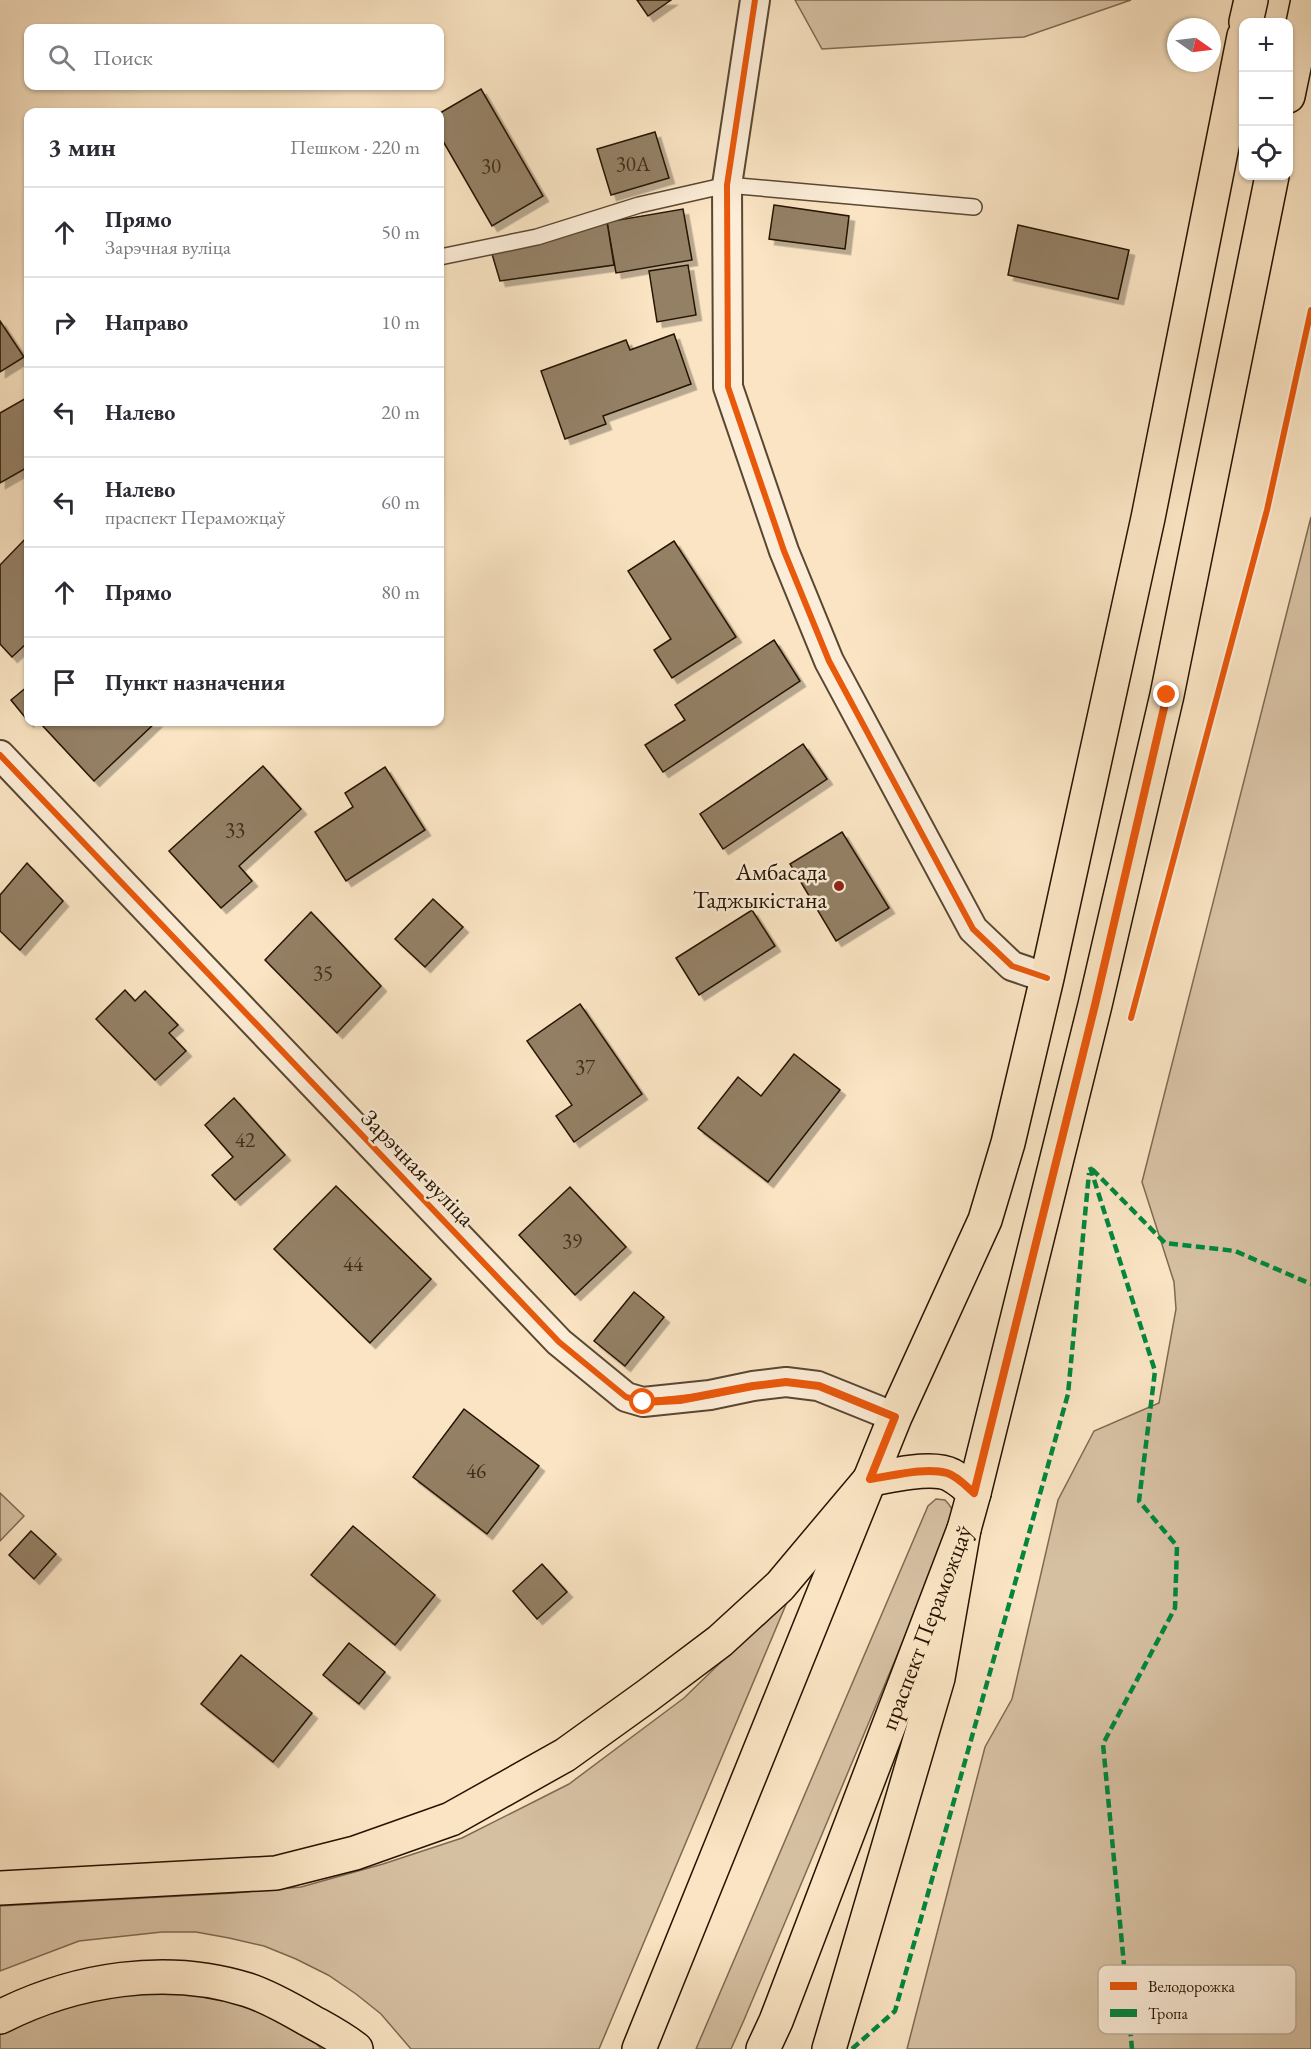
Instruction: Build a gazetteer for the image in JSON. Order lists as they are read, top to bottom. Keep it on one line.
{"streets":{"main road":["праспект Пераможцаў"],"street":["Зарэчная вуліца"]},"places":["Амбасада Таджыкістана"],"house_numbers":["30А","30","33","35","37","42","39","44","46"],"legend":["Велодорожка","Тропа"],"north":"right","page":{"map_buttons":["+","−"],"search":"Поиск","heading":["3 мин","Пешком · 220 m"],"list":[["Прямо","Зарэчная вуліца","50 m"],["Направо","10 m"],["Налево","20 m"],["Налево","праспект Пераможцаў","60 m"],["Прямо","80 m"],"Пункт назначения"]}}
